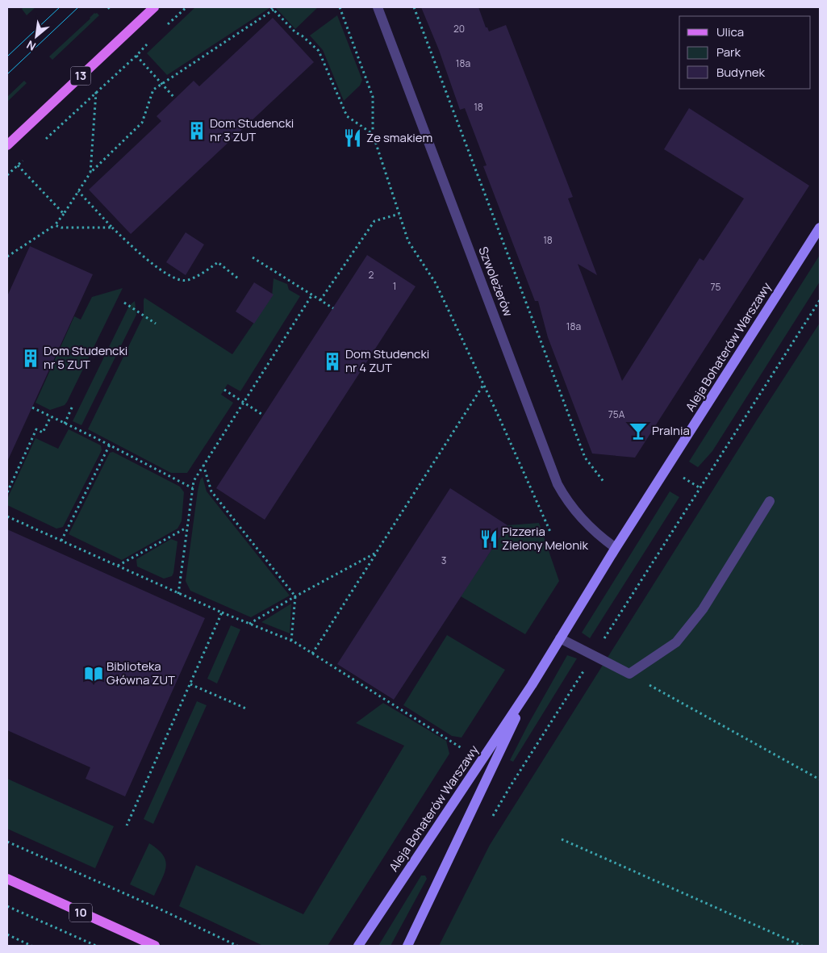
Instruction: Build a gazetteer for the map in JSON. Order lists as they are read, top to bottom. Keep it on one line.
{"streets":{"main road":["13","10"],"street":["Szwoleżerów","Aleja Bohaterów Warszawy"]},"crossings":[["Szwoleżerów","Aleja Bohaterów Warszawy"]],"places":{"building":["Dom Studencki nr 3 ZUT","Dom Studencki nr 5 ZUT","Dom Studencki nr 4 ZUT"],"restaurant":["Ze smakiem","Pizzeria Zielony Melonik"],"bar":["Pralnia"],"library":["Biblioteka Główna ZUT"]},"house_numbers":["20","18a","18","18","2","1","75","18a","75A","3"],"legend":["Ulica","Park","Budynek"],"north":"bottom left"}
